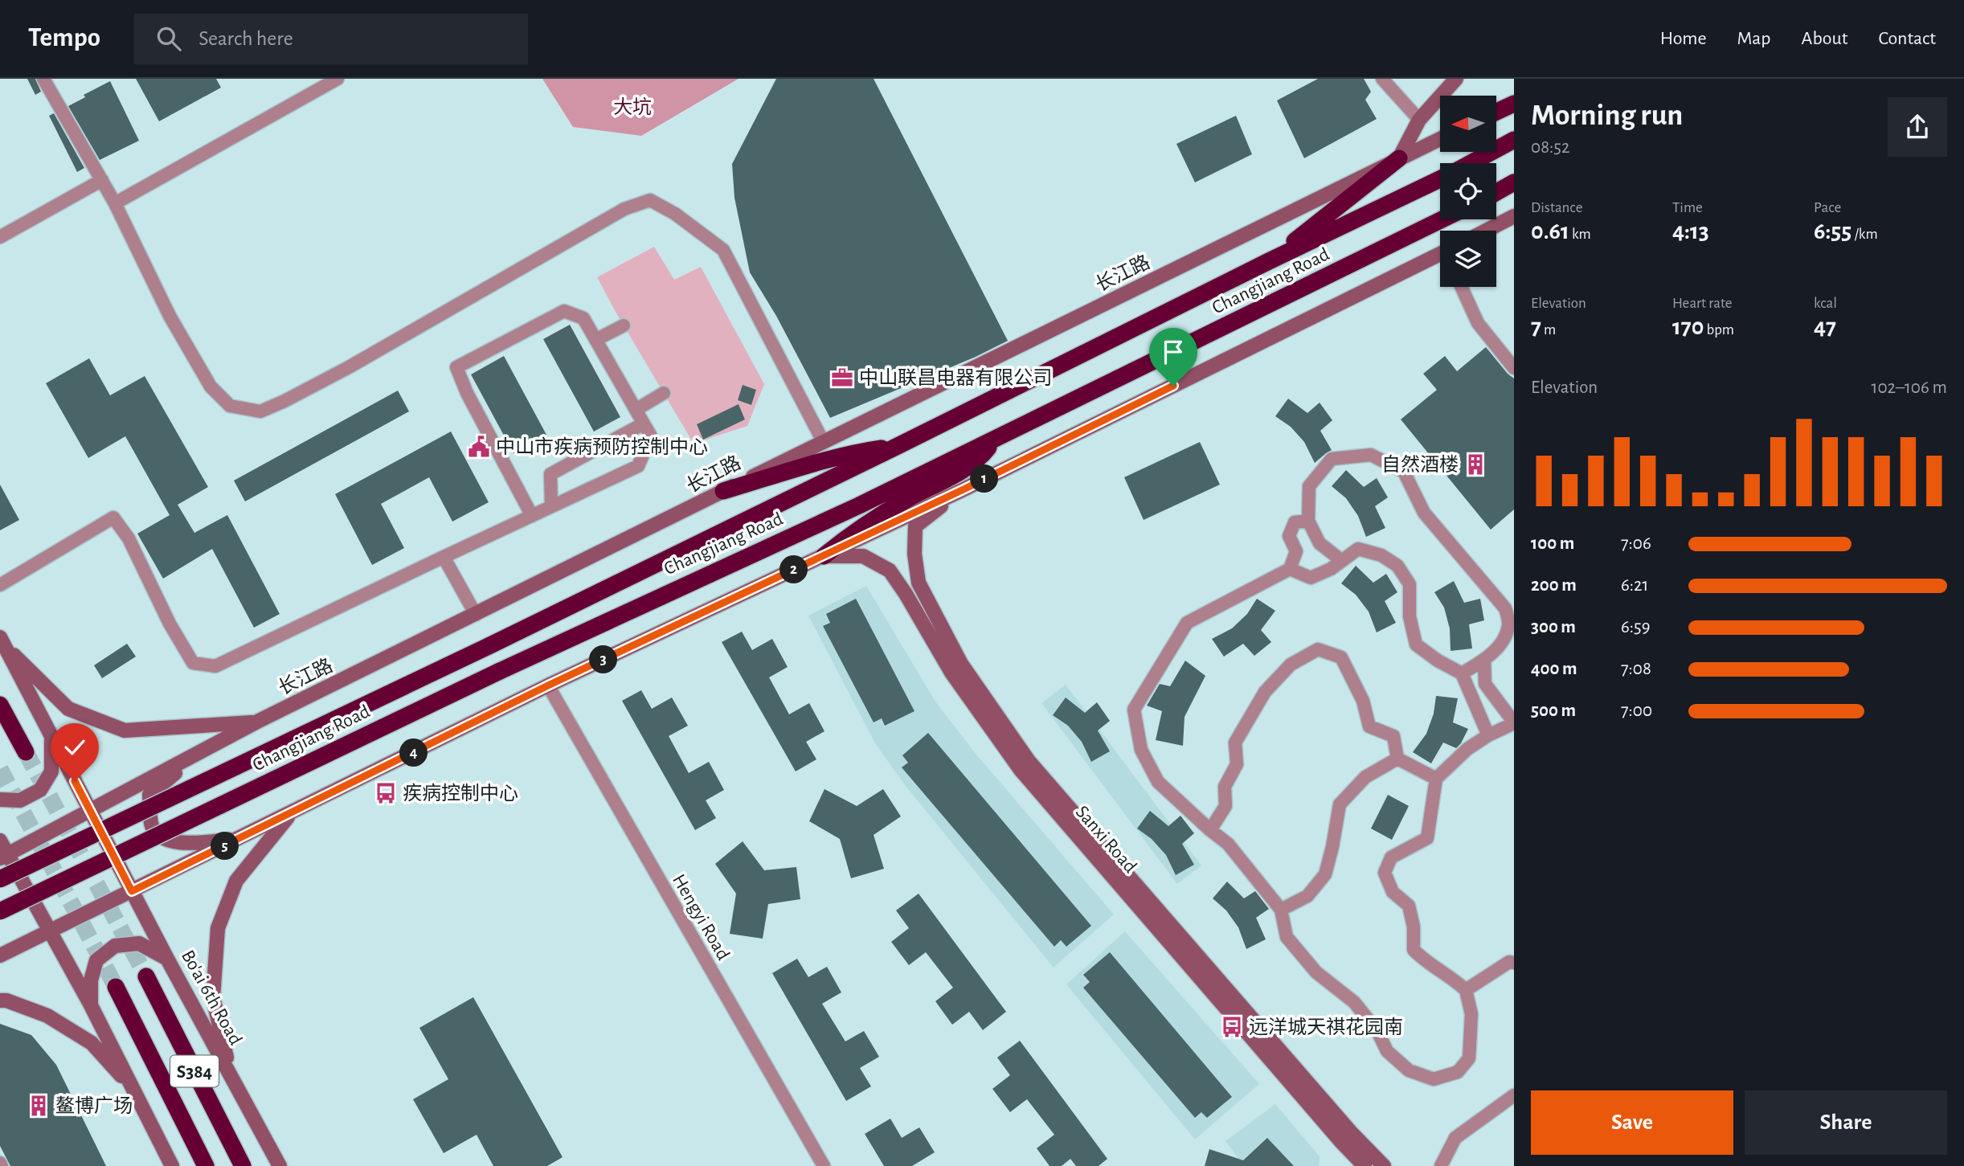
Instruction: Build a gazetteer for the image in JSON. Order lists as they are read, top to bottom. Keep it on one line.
{"streets":{"highway":["Changjiang Road","S384"],"main road":["长江路","Sanxi Road","Bo'ai 6th Road"],"street":["Hengyi Road"]},"crossings":[["长江路","Bo'ai 6th Road"]],"parks":["大坑"],"places":{"office":["中山联昌电器有限公司"],"public building":["中山市疾病预防控制中心"],"building":["自然酒楼","鳌博广场"],"bus stop":["疾病控制中心","远洋城天祺花园南"]},"north":"left","page":{"header":"Tempo","search":"Search here","nav":["Home","Map","About","Contact"],"heading":["Morning run","08:52"],"stats":[["Distance","0.61 km"],["Time","4:13"],["Pace","6:55 /km"],["Elevation","7 m"],["Heart rate","170 bpm"],["kcal","47"]],"chart":["Elevation","102–106 m"],"pins":["1","2","3","4","5"],"list":[{"name":"100 m","note":"7:06"},{"name":"200 m","note":"6:21"},{"name":"300 m","note":"6:59"},{"name":"400 m","note":"7:08"},{"name":"500 m","note":"7:00"}],"buttons":["Save","Share"]}}
